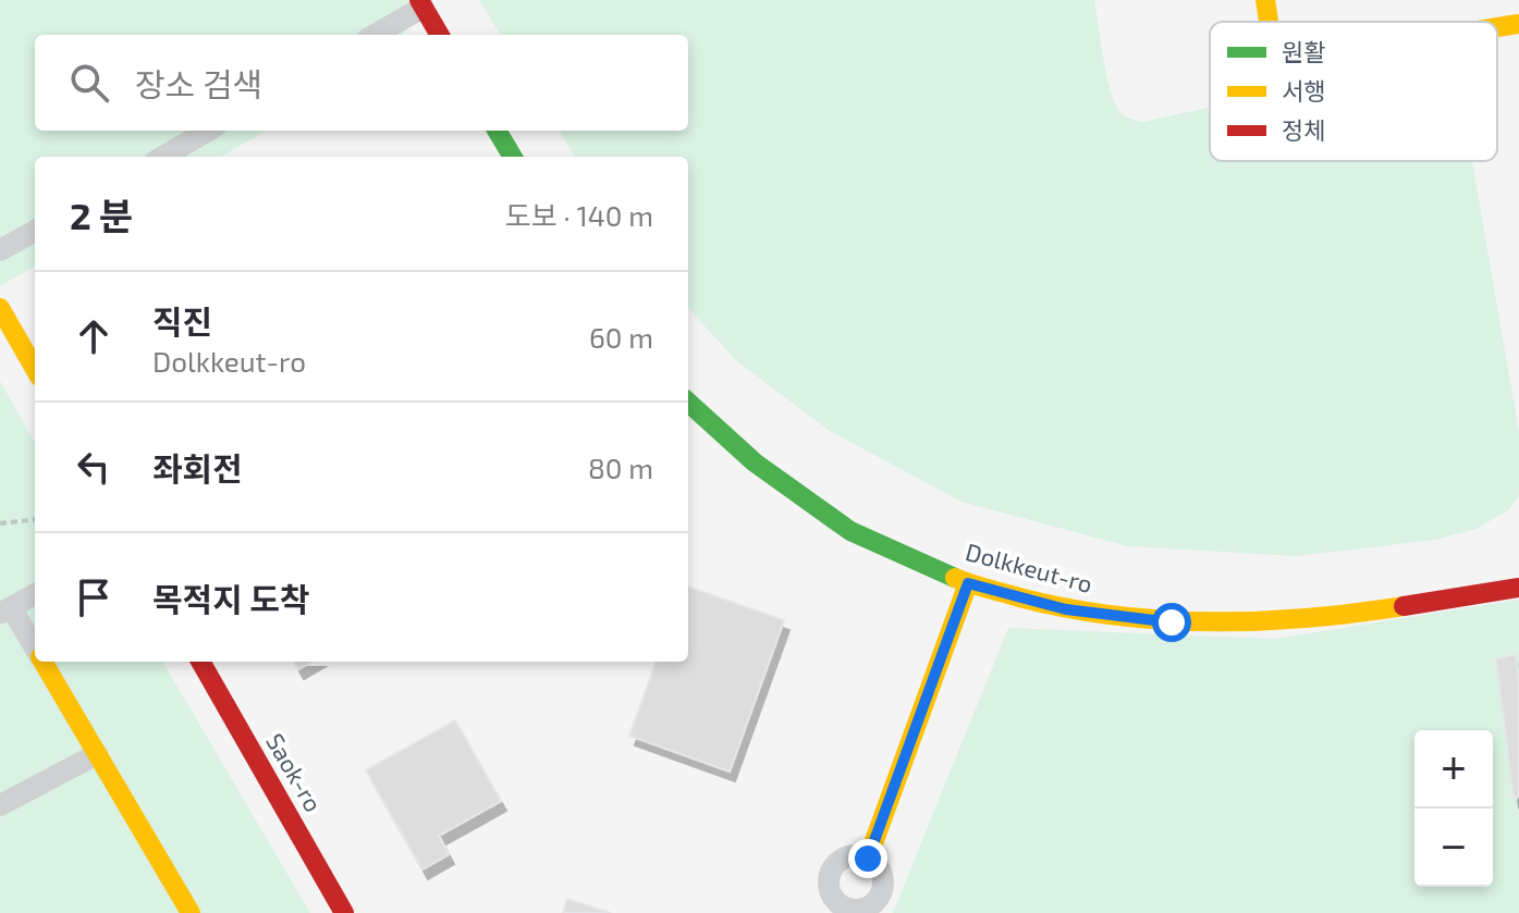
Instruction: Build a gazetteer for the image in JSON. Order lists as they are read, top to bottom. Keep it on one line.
{"streets":{"street":["Dolkkeut-ro","Saok-ro"]},"legend":["원활","서행","정체"],"page":{"search":"장소 검색","heading":["2 분","도보 · 140 m"],"list":[["직진","Dolkkeut-ro","60 m"],["좌회전","80 m"],"목적지 도착"],"map_buttons":["+","−"]}}
